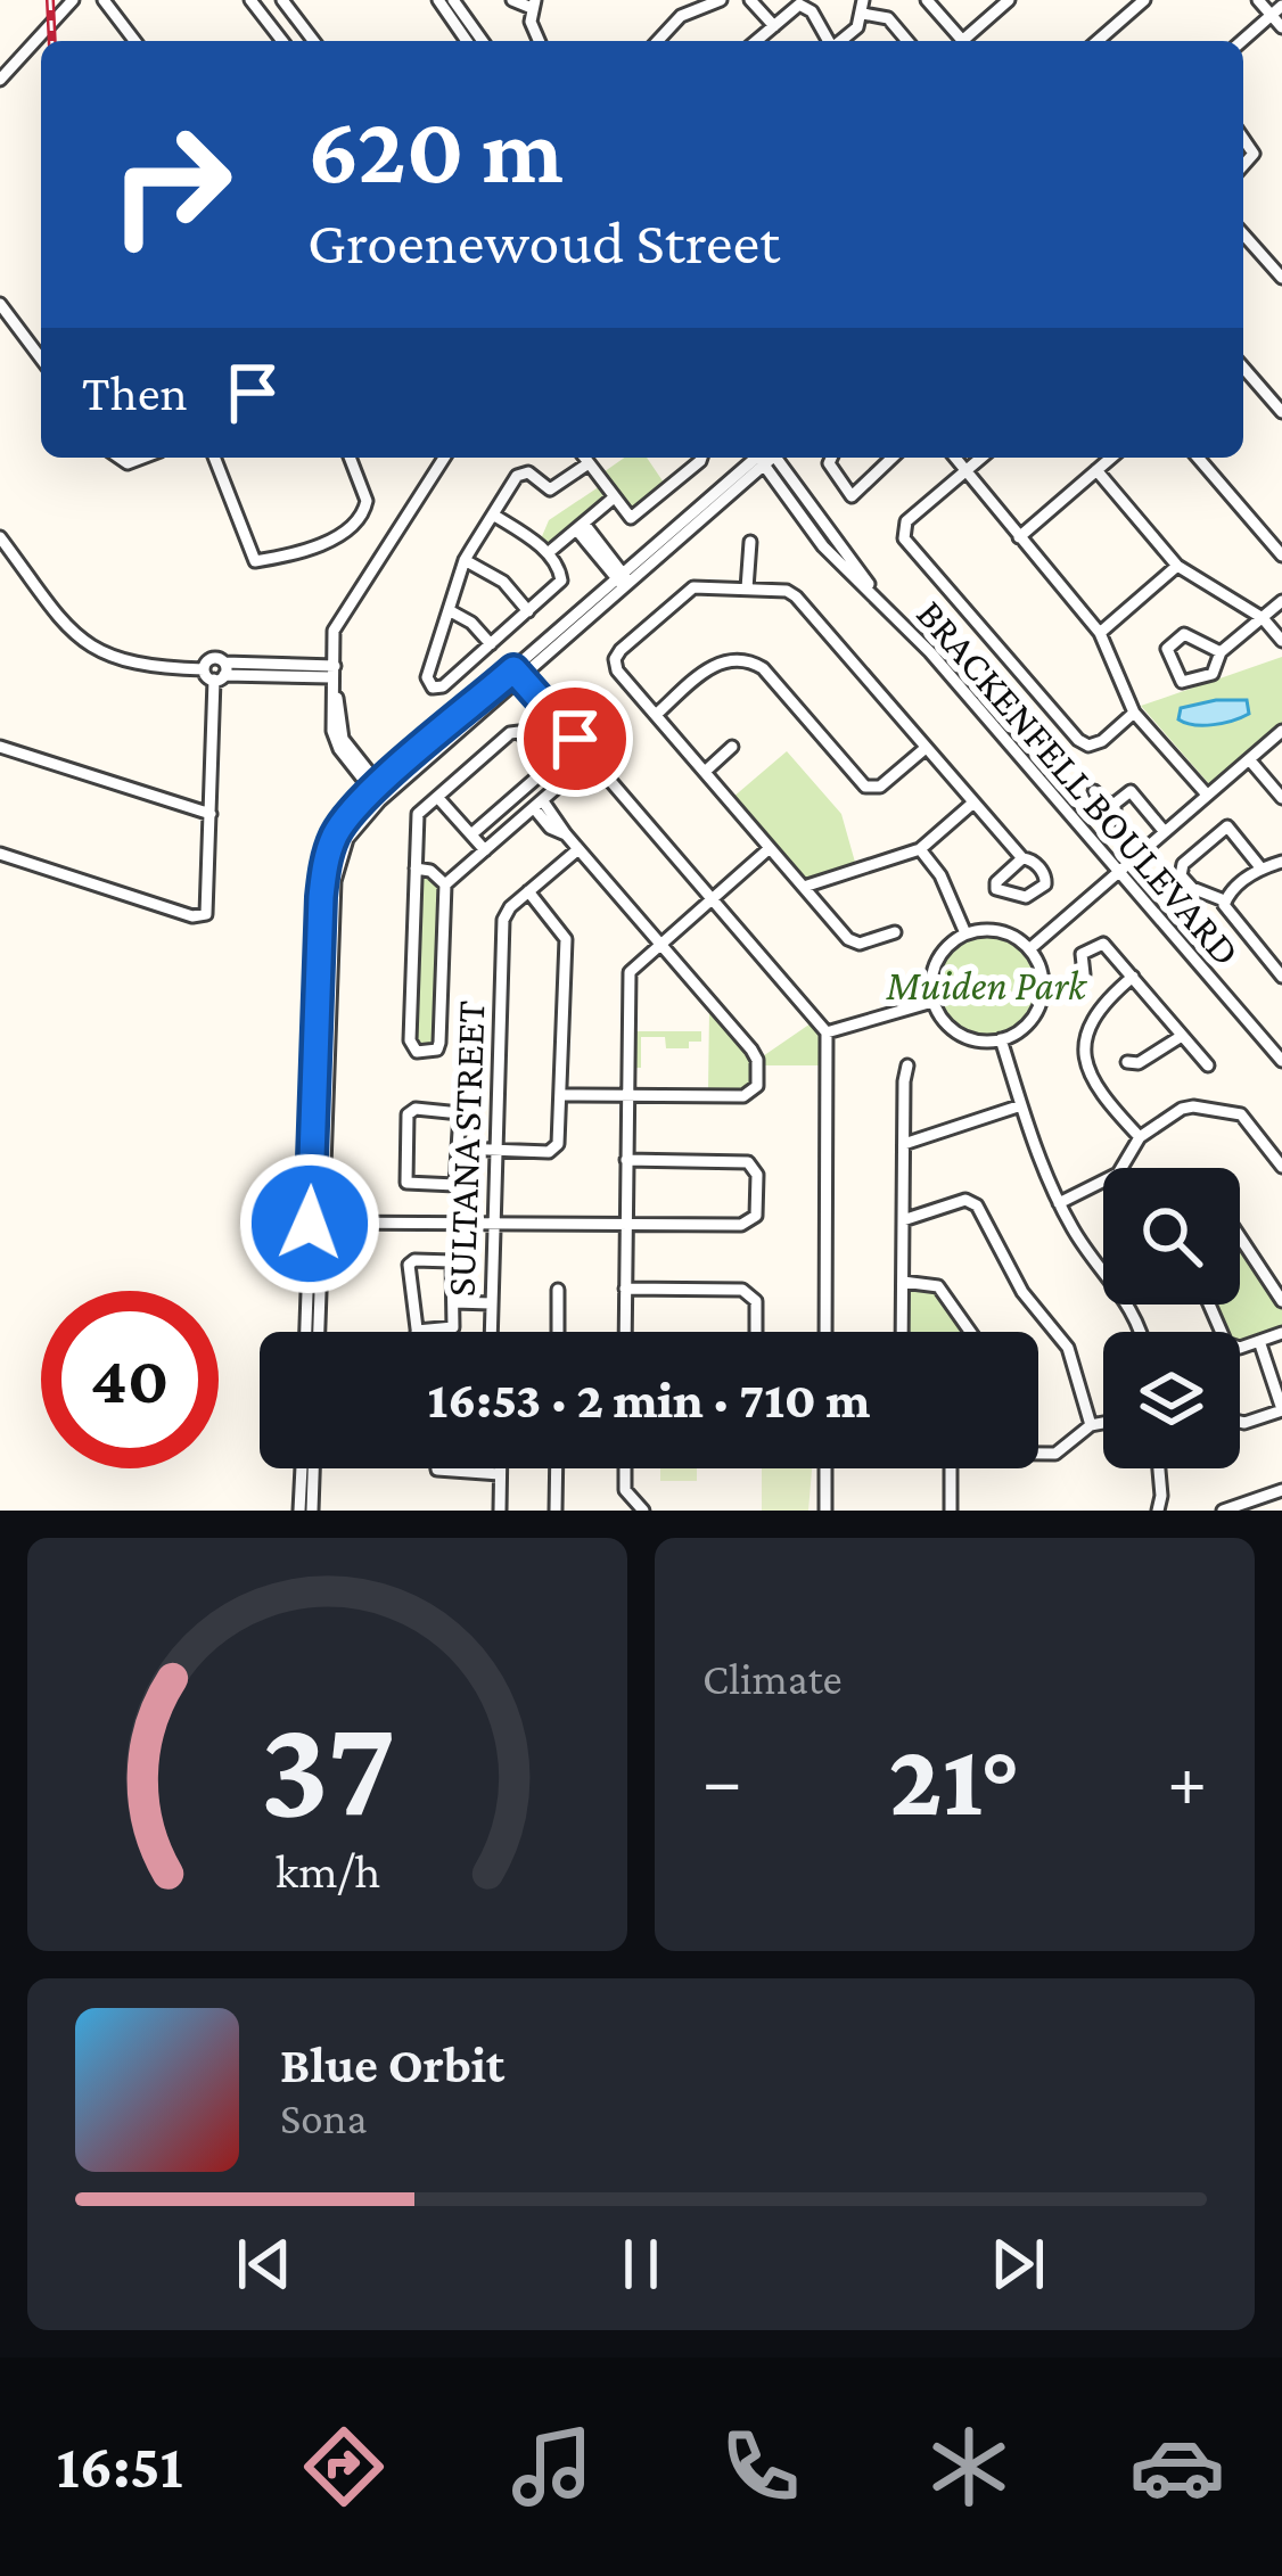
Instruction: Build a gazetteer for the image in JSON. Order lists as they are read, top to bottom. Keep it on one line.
{"streets":{"street":["BRACKENFELL BOULEVARD","SULTANA STREET"]},"parks":["Muiden Park"],"page":{"turn":["620 m","Groenewoud Street"],"then":"Then","limit":"40","trip":"16:53 · 2 min · 710 m","tile":"Climate","heat":["−","21°","+"],"song":["Blue Orbit","Sona"],"tabs":"16:51","gauge":["37","km/h"]}}
